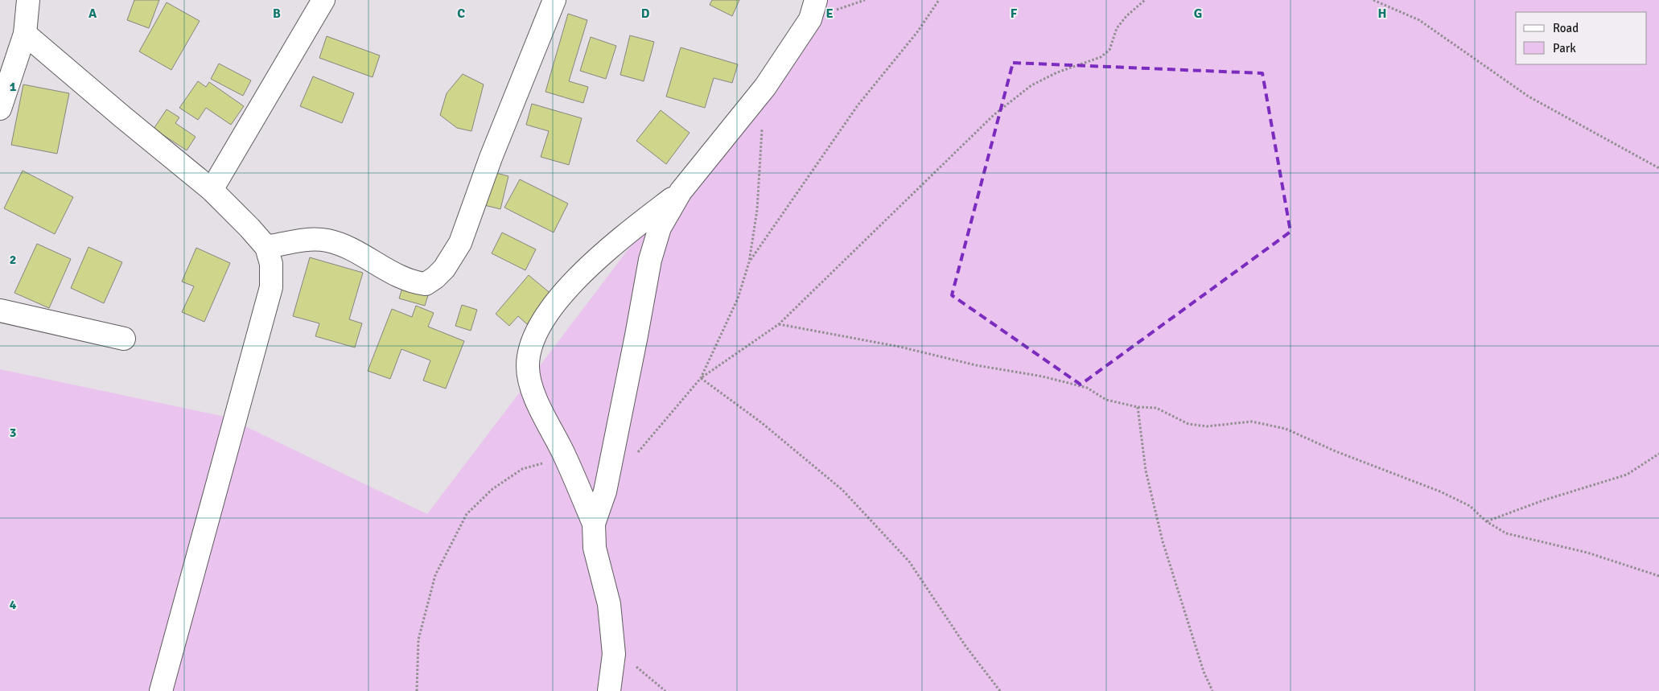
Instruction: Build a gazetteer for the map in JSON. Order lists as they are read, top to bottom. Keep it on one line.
{"legend":["Road","Park"],"grid":{"columns":["A","B","C","D","E","F","G","H"],"rows":["1","2","3","4"]}}
